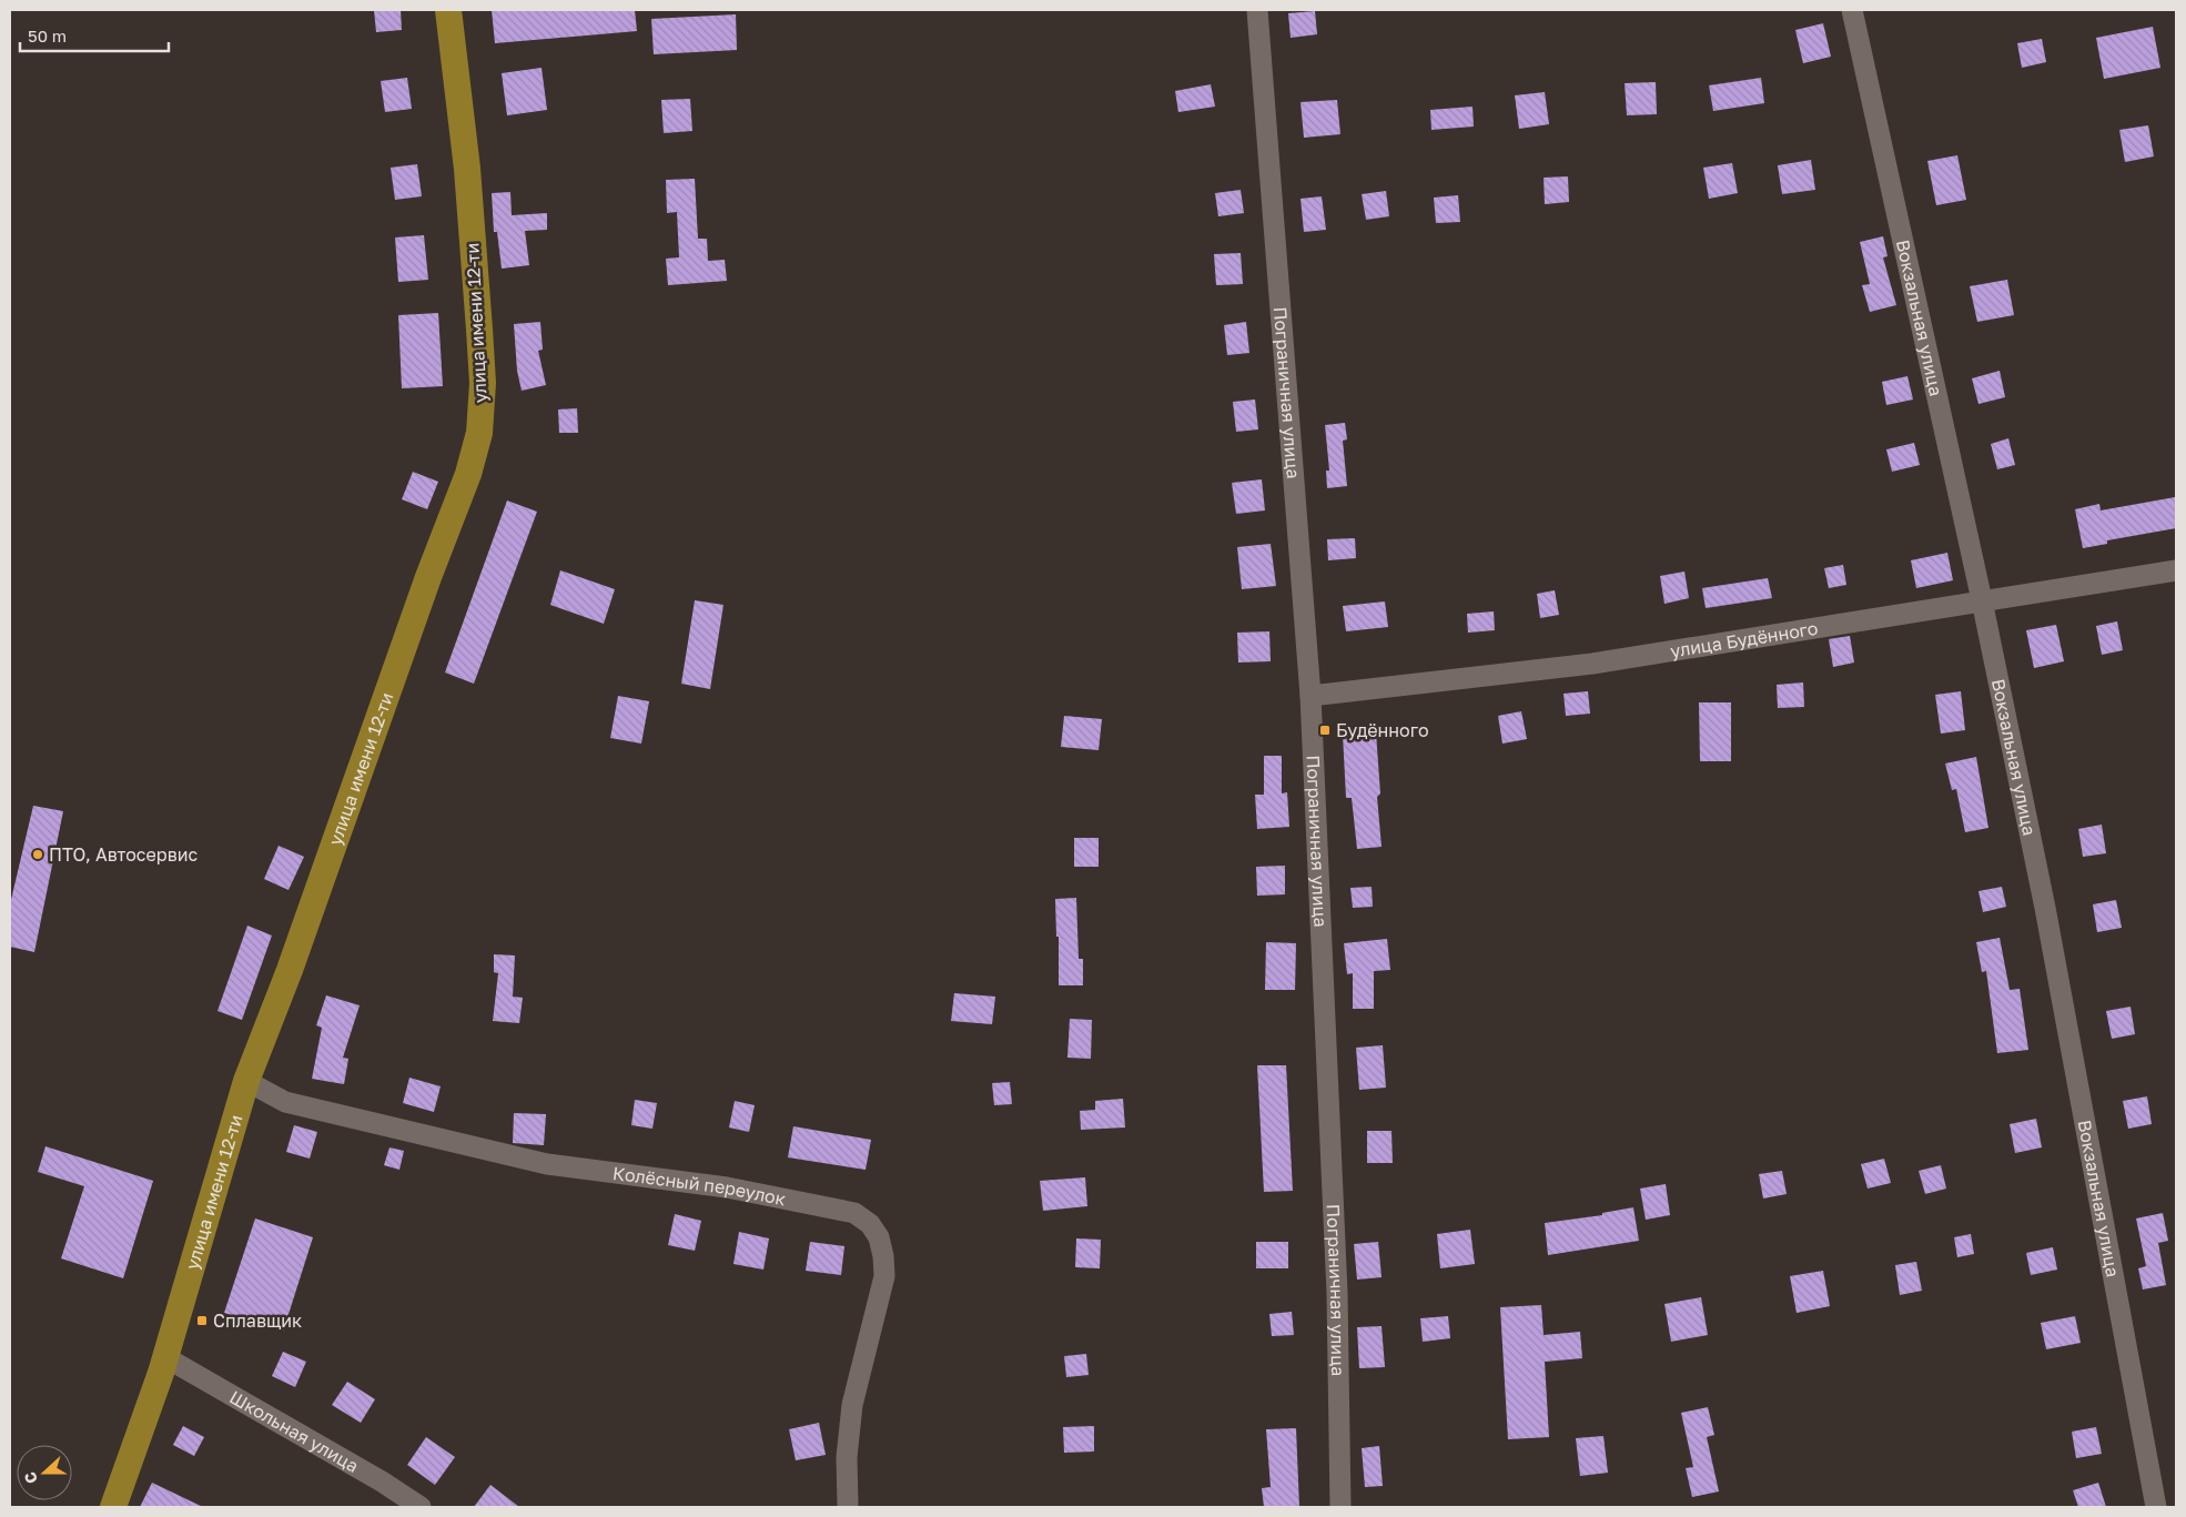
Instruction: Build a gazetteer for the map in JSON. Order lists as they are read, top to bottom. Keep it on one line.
{"streets":{"main road":["улица имени 12-ти"],"street":["Вокзальная улица","Пограничная улица","улица Будённого","Колёсный переулок","Школьная улица"]},"crossings":[["Вокзальная улица","улица Будённого"],["улица имени 12-ти","Колёсный переулок"],["улица имени 12-ти","Школьная улица"],["Пограничная улица","улица Будённого"]],"places":{"transit":["Будённого","Сплавщик"],"other":["ПТО, Автосервис"]},"scale_bar":"50 m","north":"left"}
